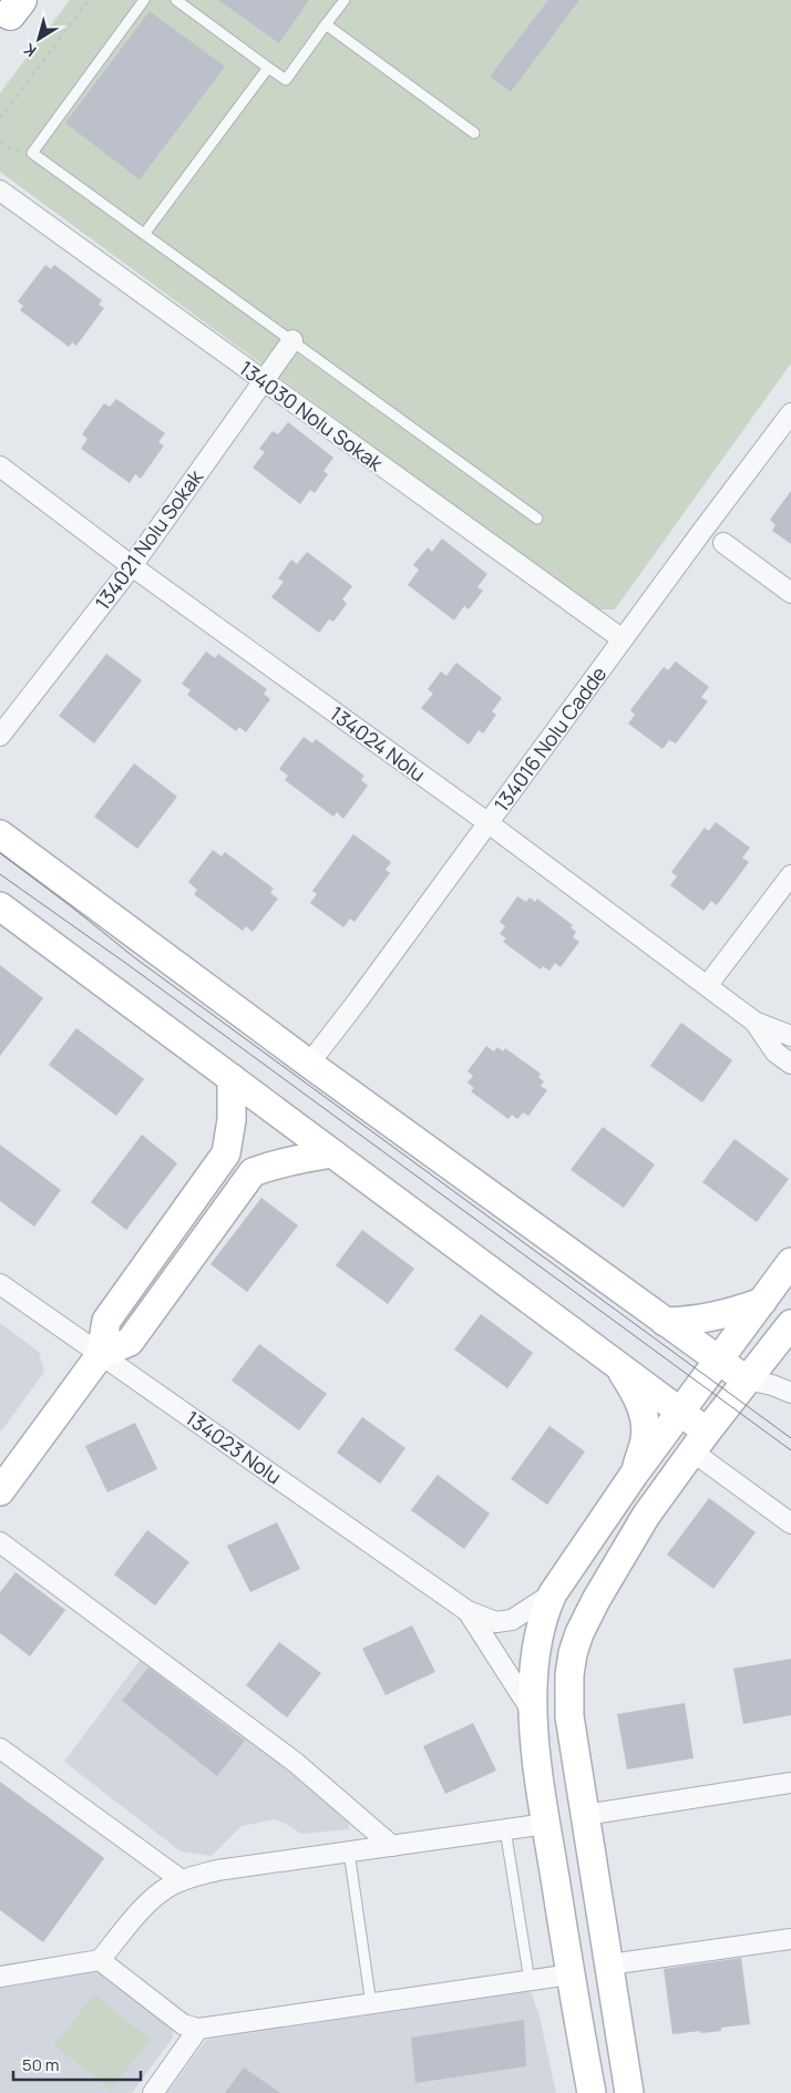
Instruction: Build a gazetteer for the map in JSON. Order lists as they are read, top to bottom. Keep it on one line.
{"streets":{"street":["134030 Nolu Sokak","134021 Nolu Sokak","134016 Nolu Cadde","134024 Nolu","134023 Nolu"]},"crossings":[["134030 Nolu Sokak","134021 Nolu Sokak"],["134030 Nolu Sokak","134016 Nolu Cadde"],["134021 Nolu Sokak","134024 Nolu"],["134016 Nolu Cadde","134024 Nolu"]],"scale_bar":"50 m","north":"bottom left"}
